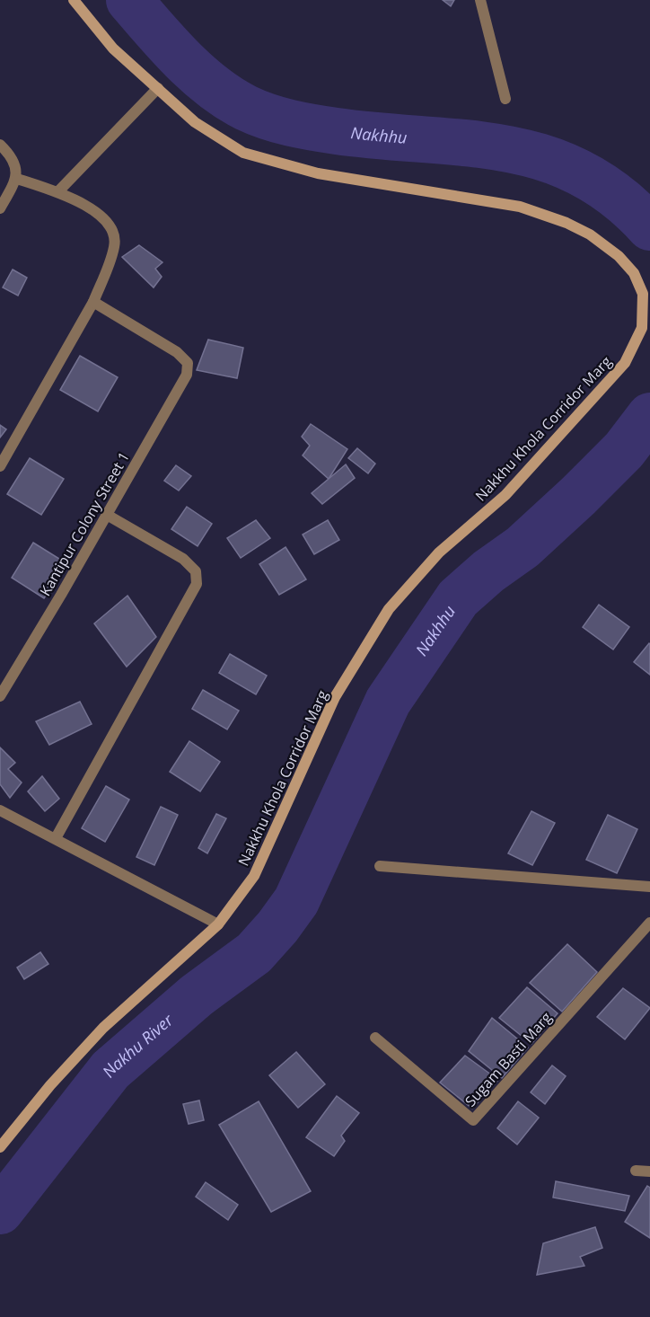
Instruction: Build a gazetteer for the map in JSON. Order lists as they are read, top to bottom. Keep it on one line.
{"streets":{"street":["Nakkhu Khola Corridor Marg","Kantipur Colony Street 1","Sugam Basti Marg"]},"water":["Nakhhu","Nakhu River"]}
